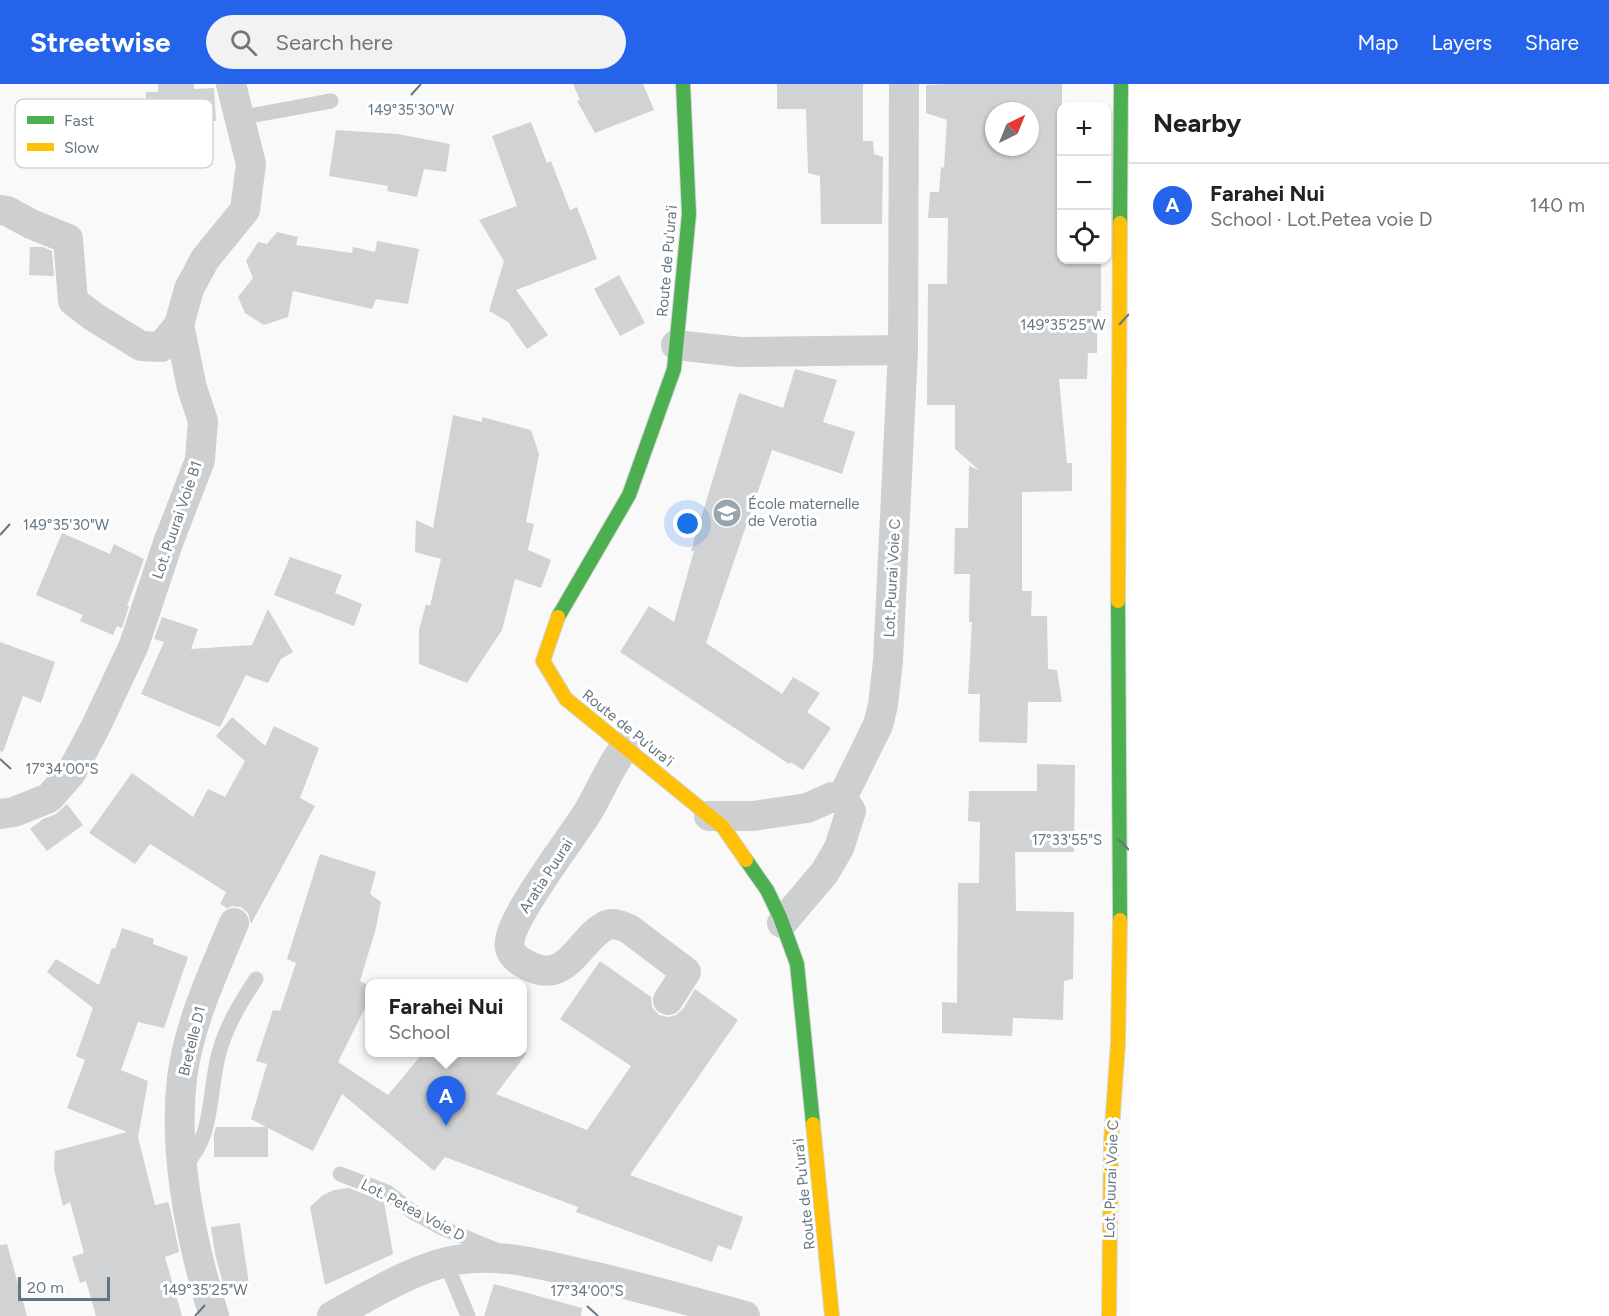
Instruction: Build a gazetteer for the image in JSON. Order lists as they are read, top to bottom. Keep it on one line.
{"streets":{"main road":["Route de Pu'ura'i","Lot. Puurai Voie C"],"street":["Lot. Puurai Voie B1","Aratia Puurai","Bretelle D1"],"lane":["Lot. Petea Voie D"]},"crossings":[["Route de Pu'ura'i","Aratia Puurai"]],"places":{"school or university":["École maternelle de Verotia"]},"legend":["Fast","Slow"],"scale_bar":"20 m","north":"top right","page":{"header":"Streetwise","search":"Search here","nav":["Map","Layers","Share"],"heading":"Nearby","map_buttons":["+","−"],"list":[{"mark":"A","name":"Farahei Nui","note":"School · Lot.Petea voie D","value":"140 m"}],"popup":["Farahei Nui","School"],"pins":"A","scale":"20 m"},"coordinates":["149°35'30\"W","149°35'25\"W","17°34'00\"S","17°33'55\"S"]}
